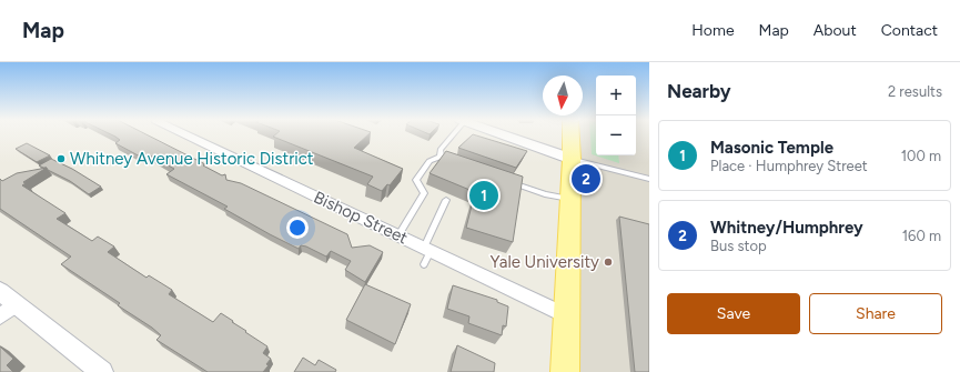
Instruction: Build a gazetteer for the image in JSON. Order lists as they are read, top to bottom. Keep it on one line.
{"streets":{"street":["Bishop Street"]},"places":["Whitney Avenue Historic District","Yale University"],"north":"bottom","page":{"header":"Map","nav":["Home","Map","About","Contact"],"heading":["Nearby","2 results"],"map_buttons":["+","−"],"list":[{"mark":"1","name":"Masonic Temple","note":"Place · Humphrey Street","value":"100 m"},{"mark":"2","name":"Whitney/Humphrey","note":"Bus stop","value":"160 m"}],"pins":["2","1"],"buttons":["Save","Share"]}}
